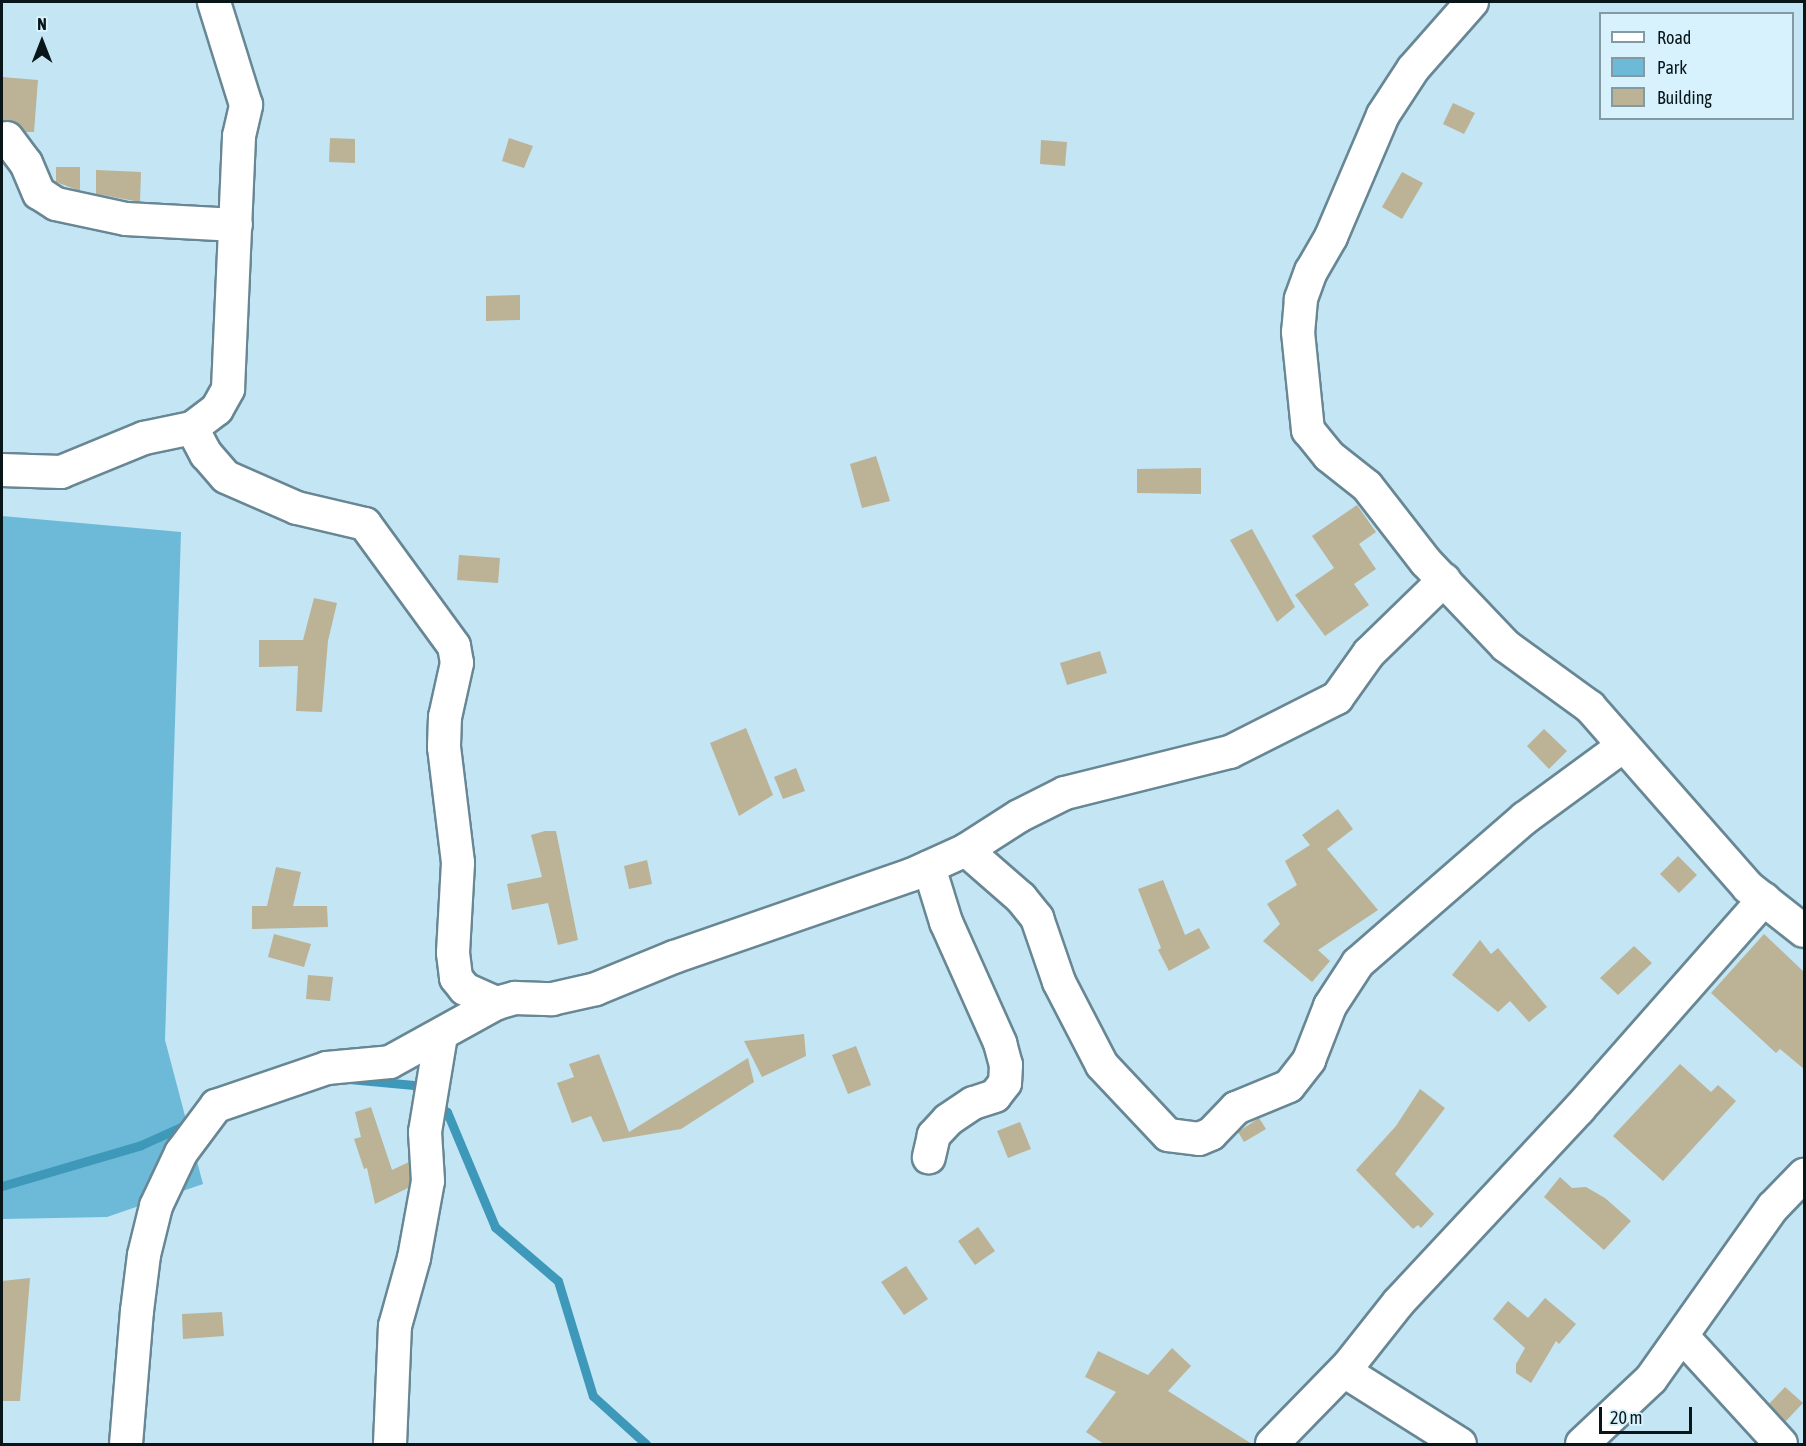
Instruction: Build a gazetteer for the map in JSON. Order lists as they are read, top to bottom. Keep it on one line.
{"legend":["Road","Park","Building"],"scale_bar":"20 m","north":"top"}
